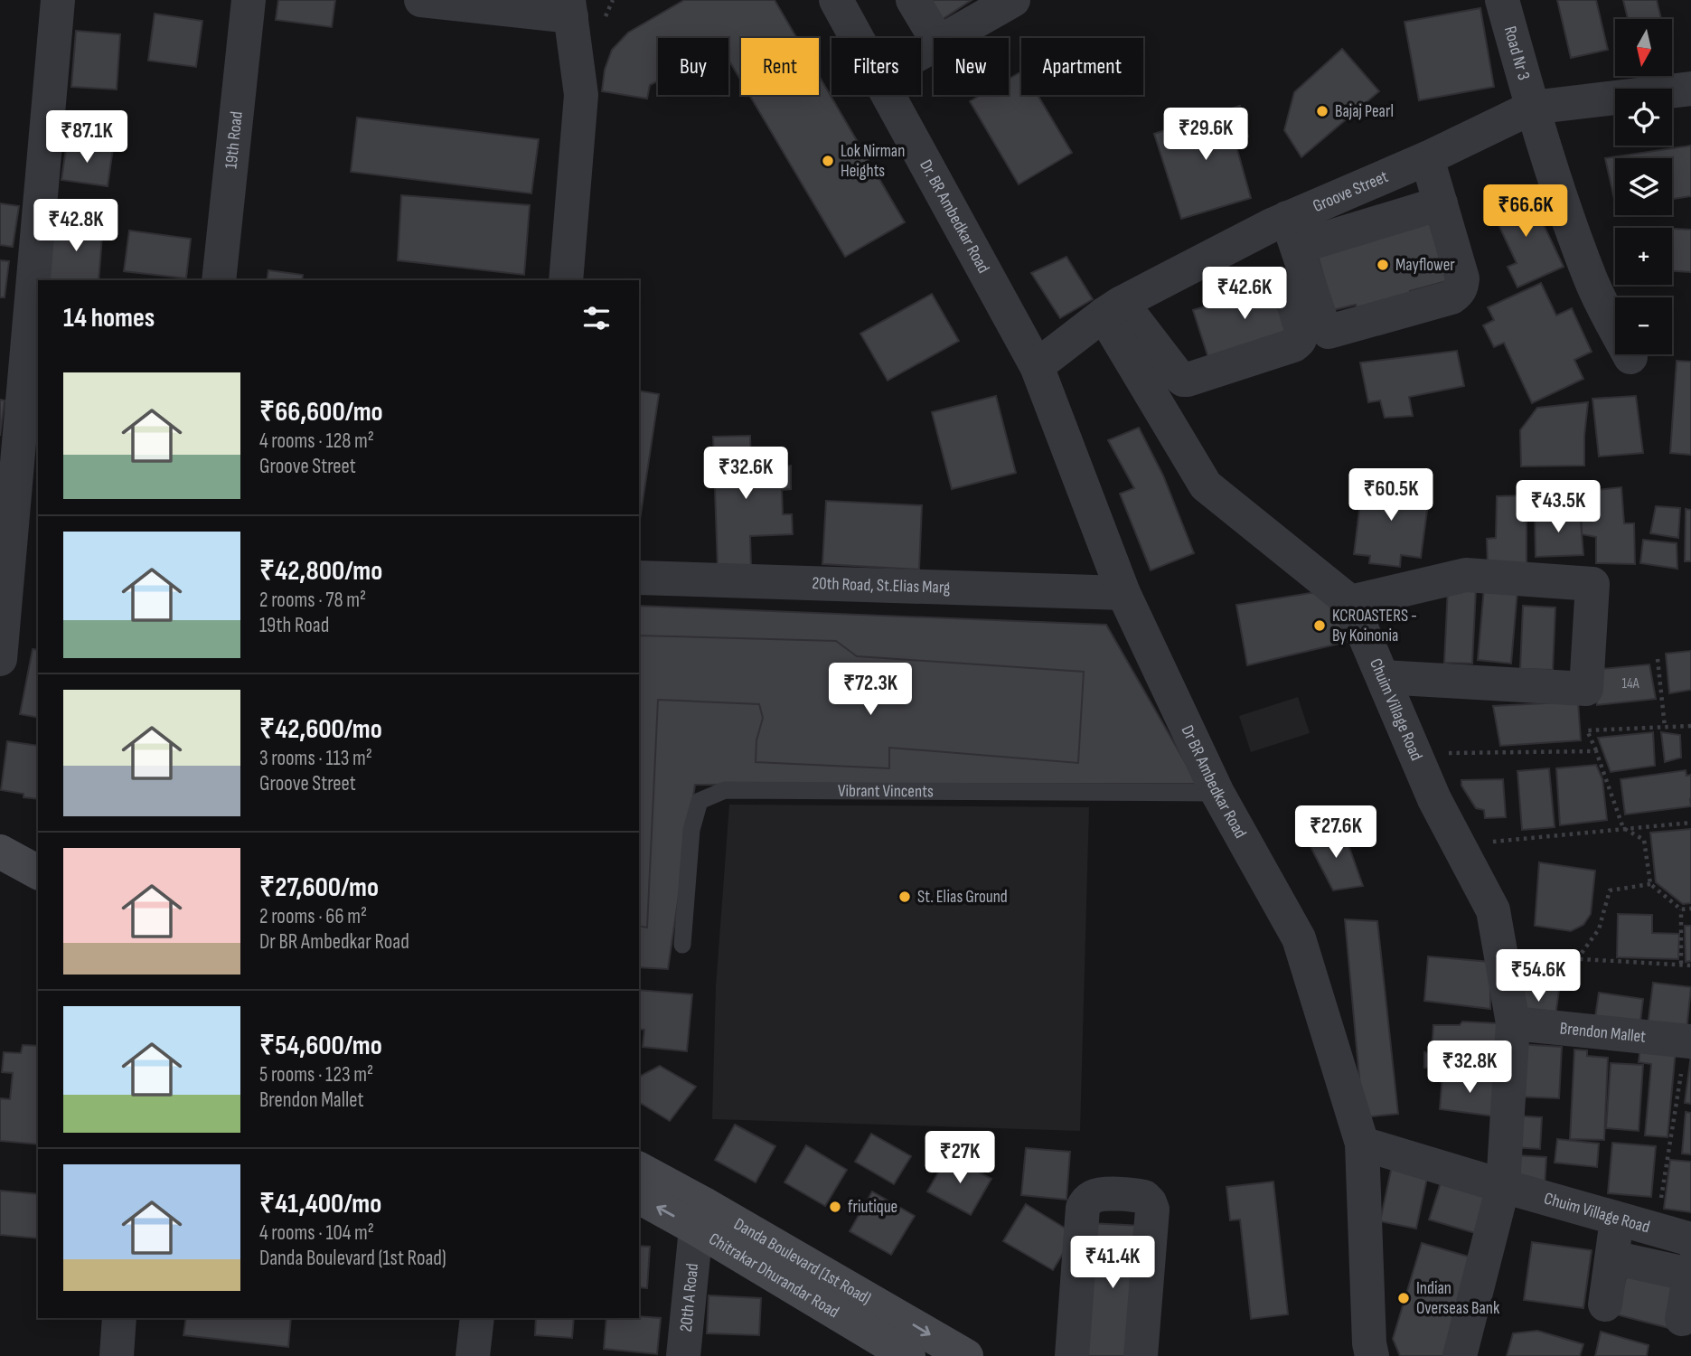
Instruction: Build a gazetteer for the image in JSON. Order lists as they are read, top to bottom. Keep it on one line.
{"streets":{"main road":["Danda Boulevard (1st Road)","Chitrakar Dhurandar Road"],"street":["Road Nr 3","19th Road","Groove Street","Dr. BR Ambedkar Road","20th Road, St.Elias Marg","Chuim Village Road","Dr BR Ambedkar Road","Brendon Mallet","20th A Road"],"lane":["Vibrant Vincents"]},"crossings":[["Road Nr 3","Groove Street"],["Groove Street","Dr. BR Ambedkar Road"],["Groove Street","Chuim Village Road"],["Groove Street","Dr BR Ambedkar Road"],["Dr. BR Ambedkar Road","Dr BR Ambedkar Road"],["20th Road, St.Elias Marg","Dr BR Ambedkar Road"],["Chuim Village Road","Dr BR Ambedkar Road"],["Chuim Village Road","Brendon Mallet"],["Dr BR Ambedkar Road","Vibrant Vincents"],["Danda Boulevard (1st Road)","Chitrakar Dhurandar Road"],["Chitrakar Dhurandar Road","20th A Road"]],"one_way":["Danda Boulevard (1st Road)"],"places":["Bajaj Pearl","Lok Nirman Heights","Mayflower","KCROASTERS - By Koinonia","St. Elias Ground","friutique","Indian Overseas Bank"],"house_numbers":["14A"],"north":"bottom","page":{"map_buttons":["+","−"],"chip":["Buy","Rent","Filters","New","Apartment"],"price":["₹29.6K","₹87.1K","₹66.6K","₹42.8K","₹42.6K","₹32.6K","₹60.5K","₹43.5K","₹72.3K","₹27.6K","₹54.6K","₹32.8K","₹27K","₹41.4K"],"heading":"14 homes","list":[{"name":"₹66,600/mo","note":"4 rooms · 128 m² · Groove Street"},{"name":"₹42,800/mo","note":"2 rooms · 78 m² · 19th Road"},{"name":"₹42,600/mo","note":"3 rooms · 113 m² · Groove Street"},{"name":"₹27,600/mo","note":"2 rooms · 66 m² · Dr BR Ambedkar Road"},{"name":"₹54,600/mo","note":"5 rooms · 123 m² · Brendon Mallet"},{"name":"₹41,400/mo","note":"4 rooms · 104 m² · Danda Boulevard (1st Road)"}]}}
